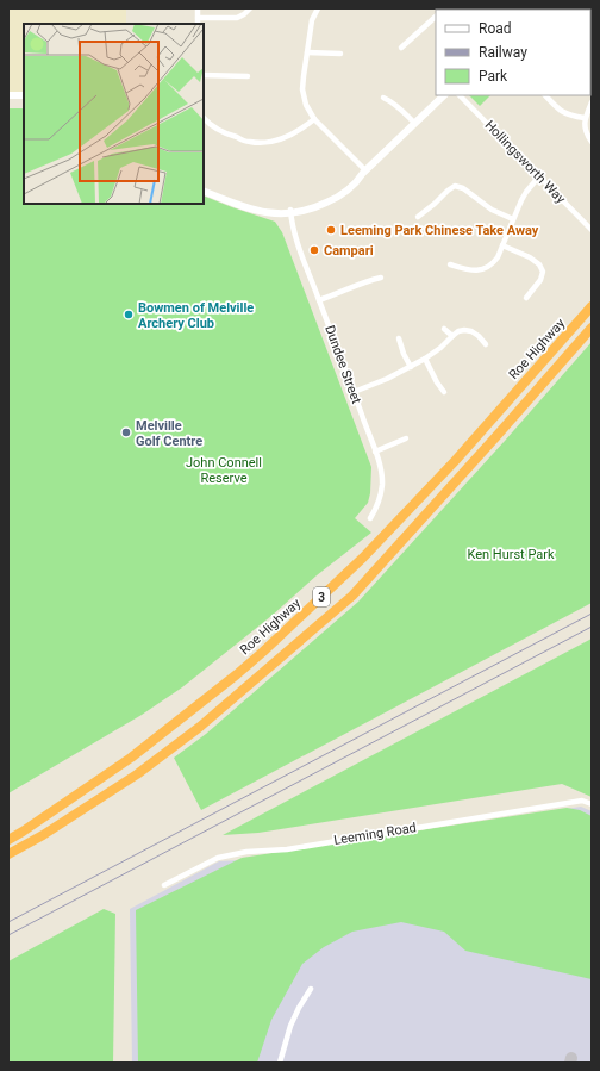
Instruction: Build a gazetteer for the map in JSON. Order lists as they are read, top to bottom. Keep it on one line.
{"streets":{"highway":["Roe Highway","3"],"street":["Hollingsworth Way","Dundee Street","Leeming Road"]},"parks":["John Connell Reserve","Ken Hurst Park"],"places":["Leeming Park Chinese Take Away","Campari","Bowmen of Melville Archery Club","Melville Golf Centre"],"legend":["Road","Railway","Park"]}
